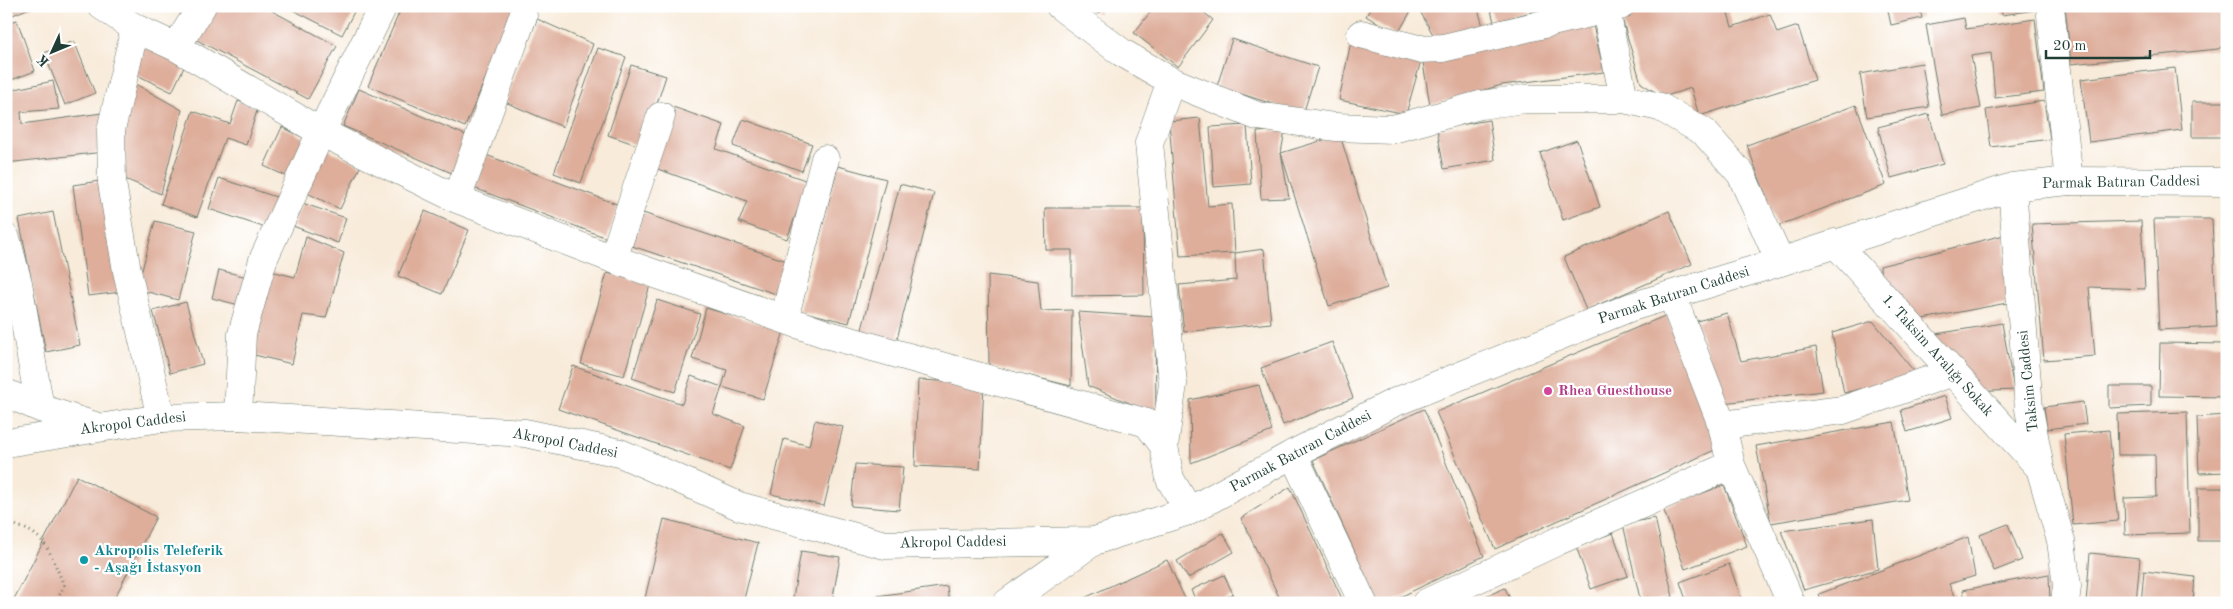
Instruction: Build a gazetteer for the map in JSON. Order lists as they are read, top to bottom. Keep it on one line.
{"streets":{"street":["Parmak Batıran Caddesi","1. Taksim Aralığı Sokak","Taksim Caddesi","Akropol Caddesi"]},"crossings":[["Parmak Batıran Caddesi","1. Taksim Aralığı Sokak"],["Parmak Batıran Caddesi","Taksim Caddesi"],["Parmak Batıran Caddesi","Akropol Caddesi"],["1. Taksim Aralığı Sokak","Taksim Caddesi"]],"places":["Rhea Guesthouse","Akropolis Teleferik - Aşağı İstasyon"],"scale_bar":"20 m","north":"bottom left"}
